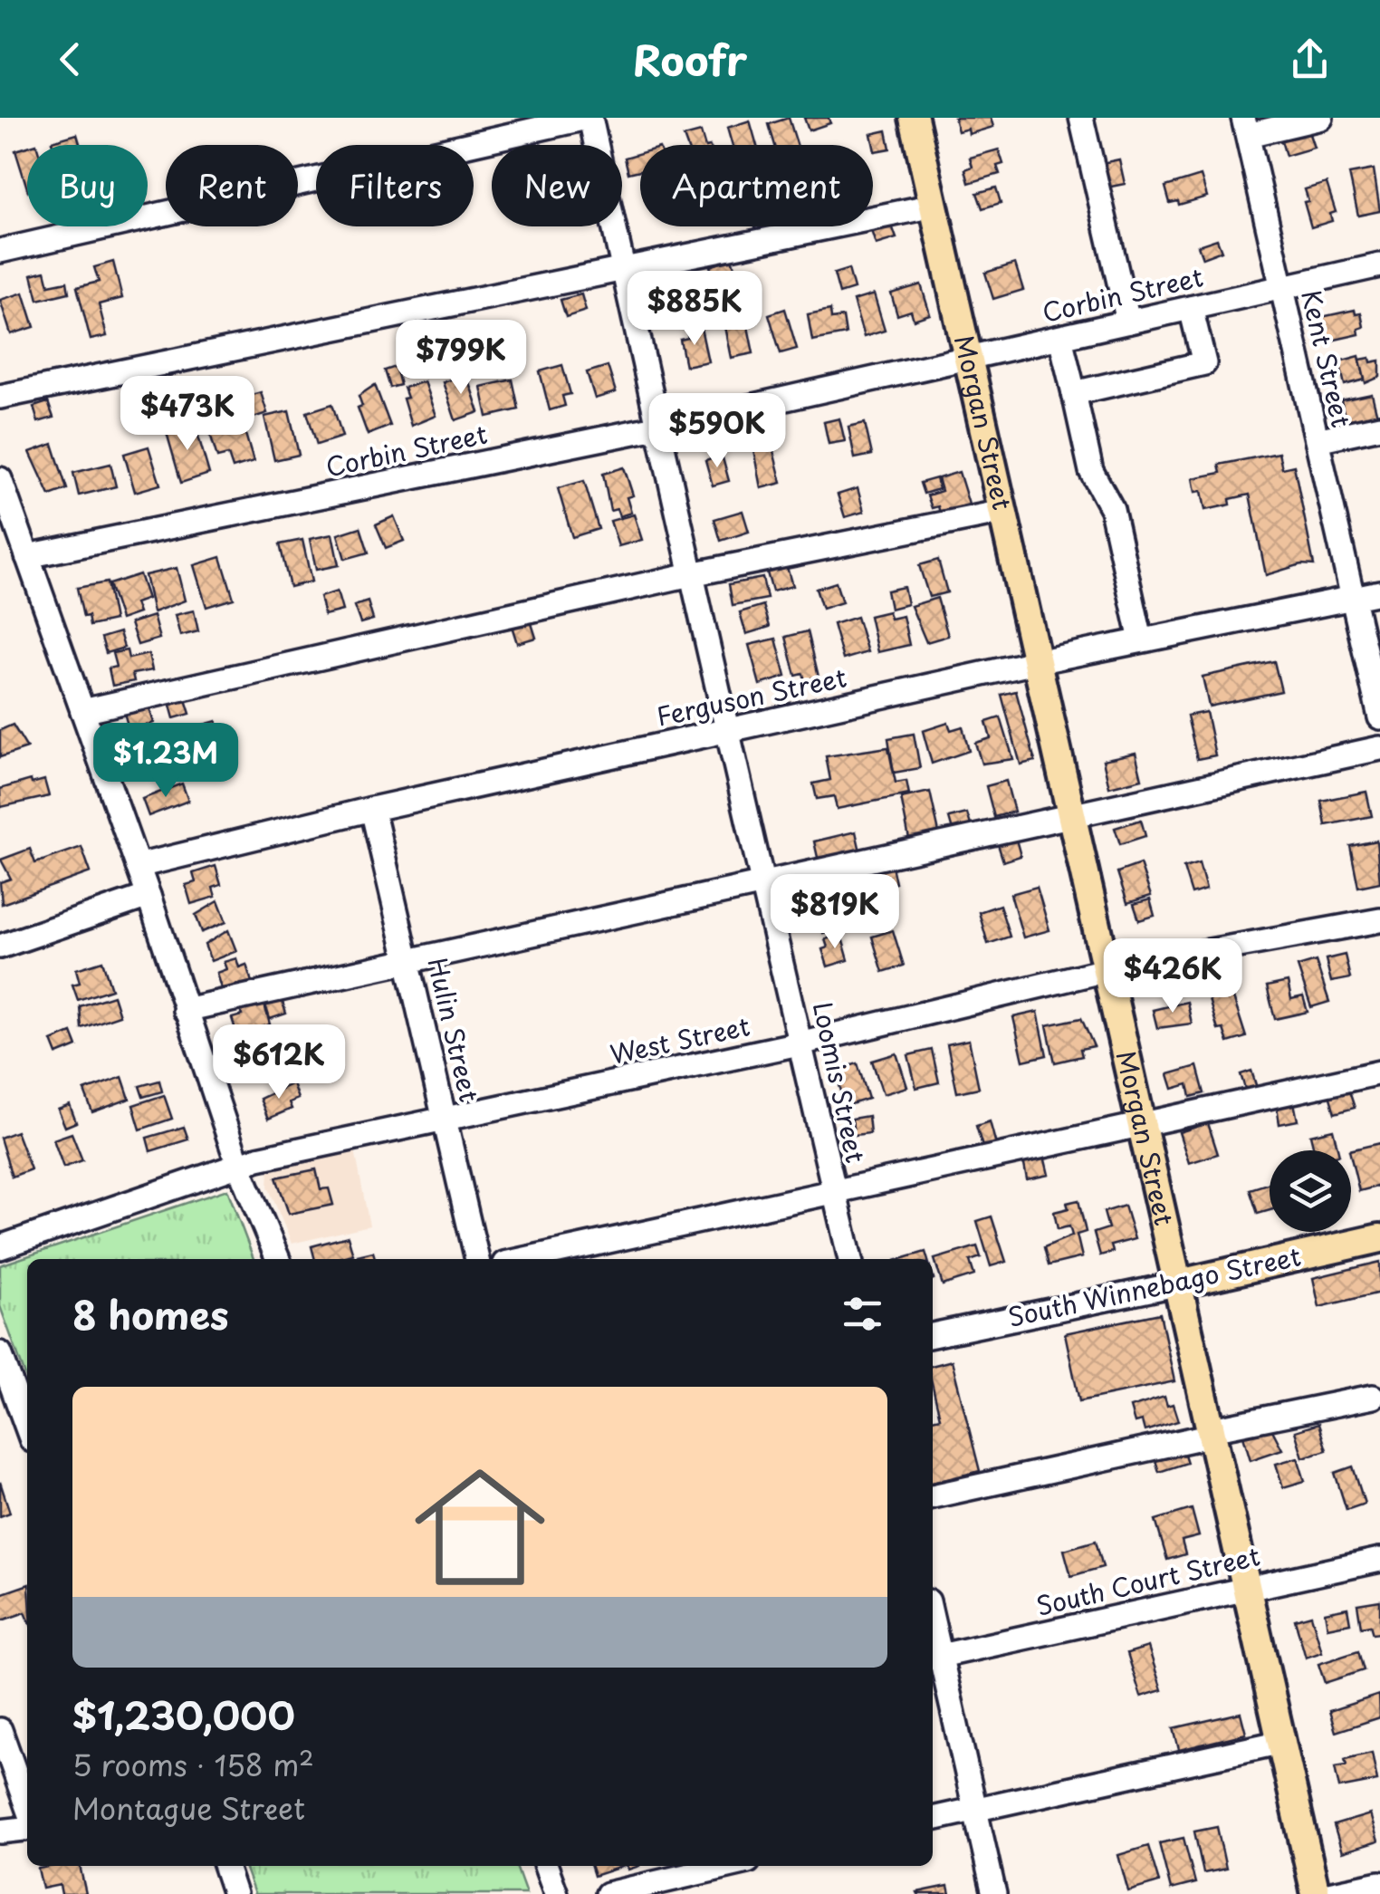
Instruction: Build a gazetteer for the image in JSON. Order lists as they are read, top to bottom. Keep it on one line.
{"streets":{"main road":["Morgan Street","South Winnebago Street"],"street":["Corbin Street","Kent Street","Ferguson Street","Hulin Street","West Street","Loomis Street","South Court Street"]},"crossings":[["Corbin Street","Kent Street"],["Corbin Street","Morgan Street"],["Corbin Street","Loomis Street"],["Kent Street","Ferguson Street"],["Morgan Street","Ferguson Street"],["Morgan Street","West Street"],["Morgan Street","South Winnebago Street"],["Morgan Street","South Court Street"],["Ferguson Street","Hulin Street"],["Ferguson Street","Loomis Street"],["Hulin Street","West Street"],["West Street","Loomis Street"]],"page":{"header":"Roofr","chip":["Buy","Rent","Filters","New","Apartment"],"price":["$885K","$799K","$473K","$590K","$1.23M","$819K","$426K","$612K"],"heading":"8 homes","list":[{"name":"$1,230,000","note":"5 rooms · 158 m² · Montague Street"}]}}
